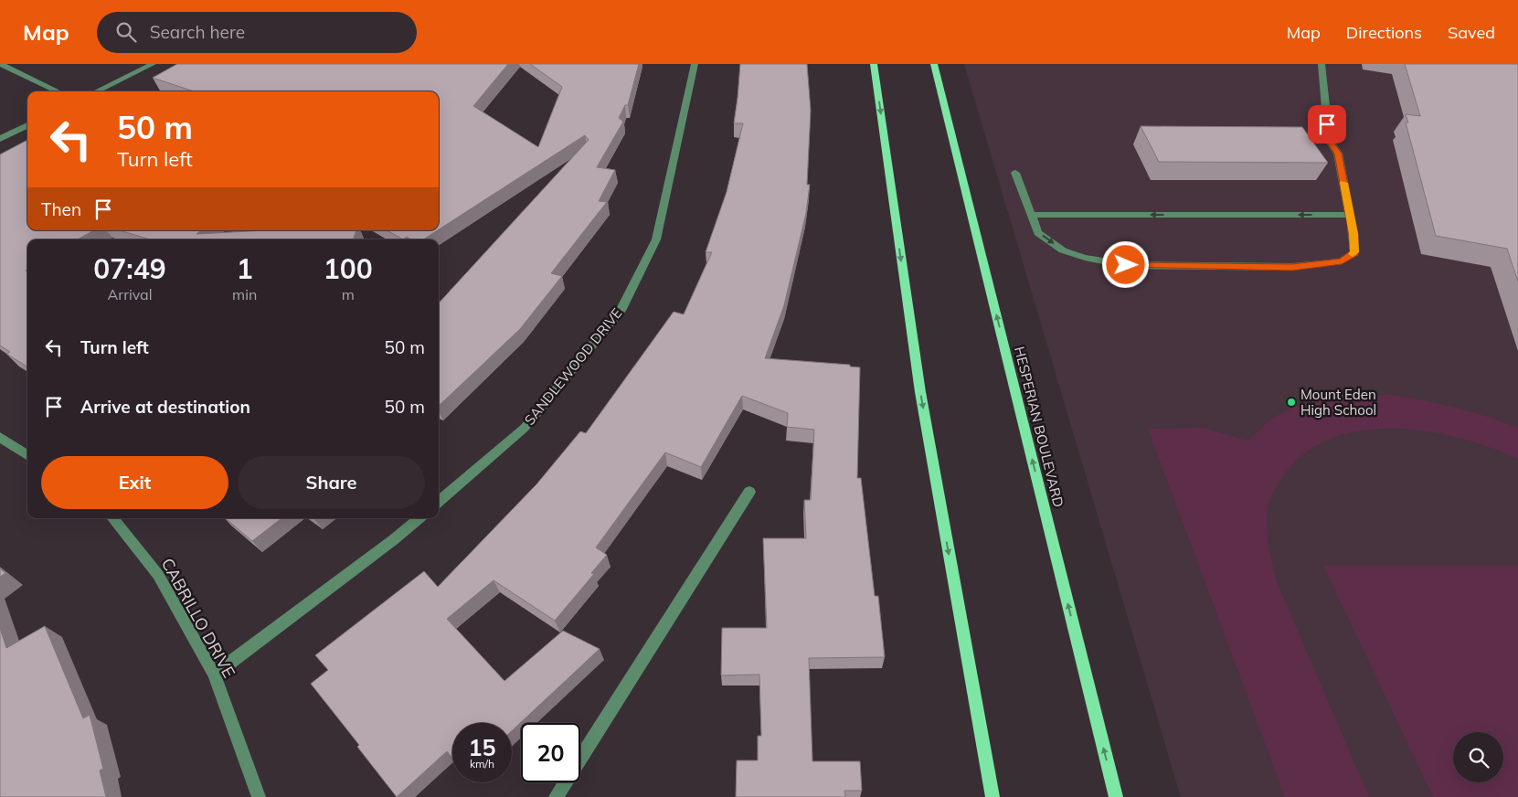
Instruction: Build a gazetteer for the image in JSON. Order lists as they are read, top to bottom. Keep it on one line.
{"streets":{"main road":["HESPERIAN BOULEVARD"],"street":["SANDLEWOOD DRIVE","CABRILLO DRIVE"]},"places":["Mount Eden High School"],"page":{"header":"Map","search":"Search here","nav":["Map","Directions","Saved"],"turn":["50 m","Turn left"],"then":"Then","eta":["07:49","Arrival","1","min","100","m"],"list":[{"name":"Turn left","value":"50 m"},{"name":"Arrive at destination","value":"50 m"}],"buttons":["Exit","Share"],"speed":"15 km/h","limit":"20"}}
